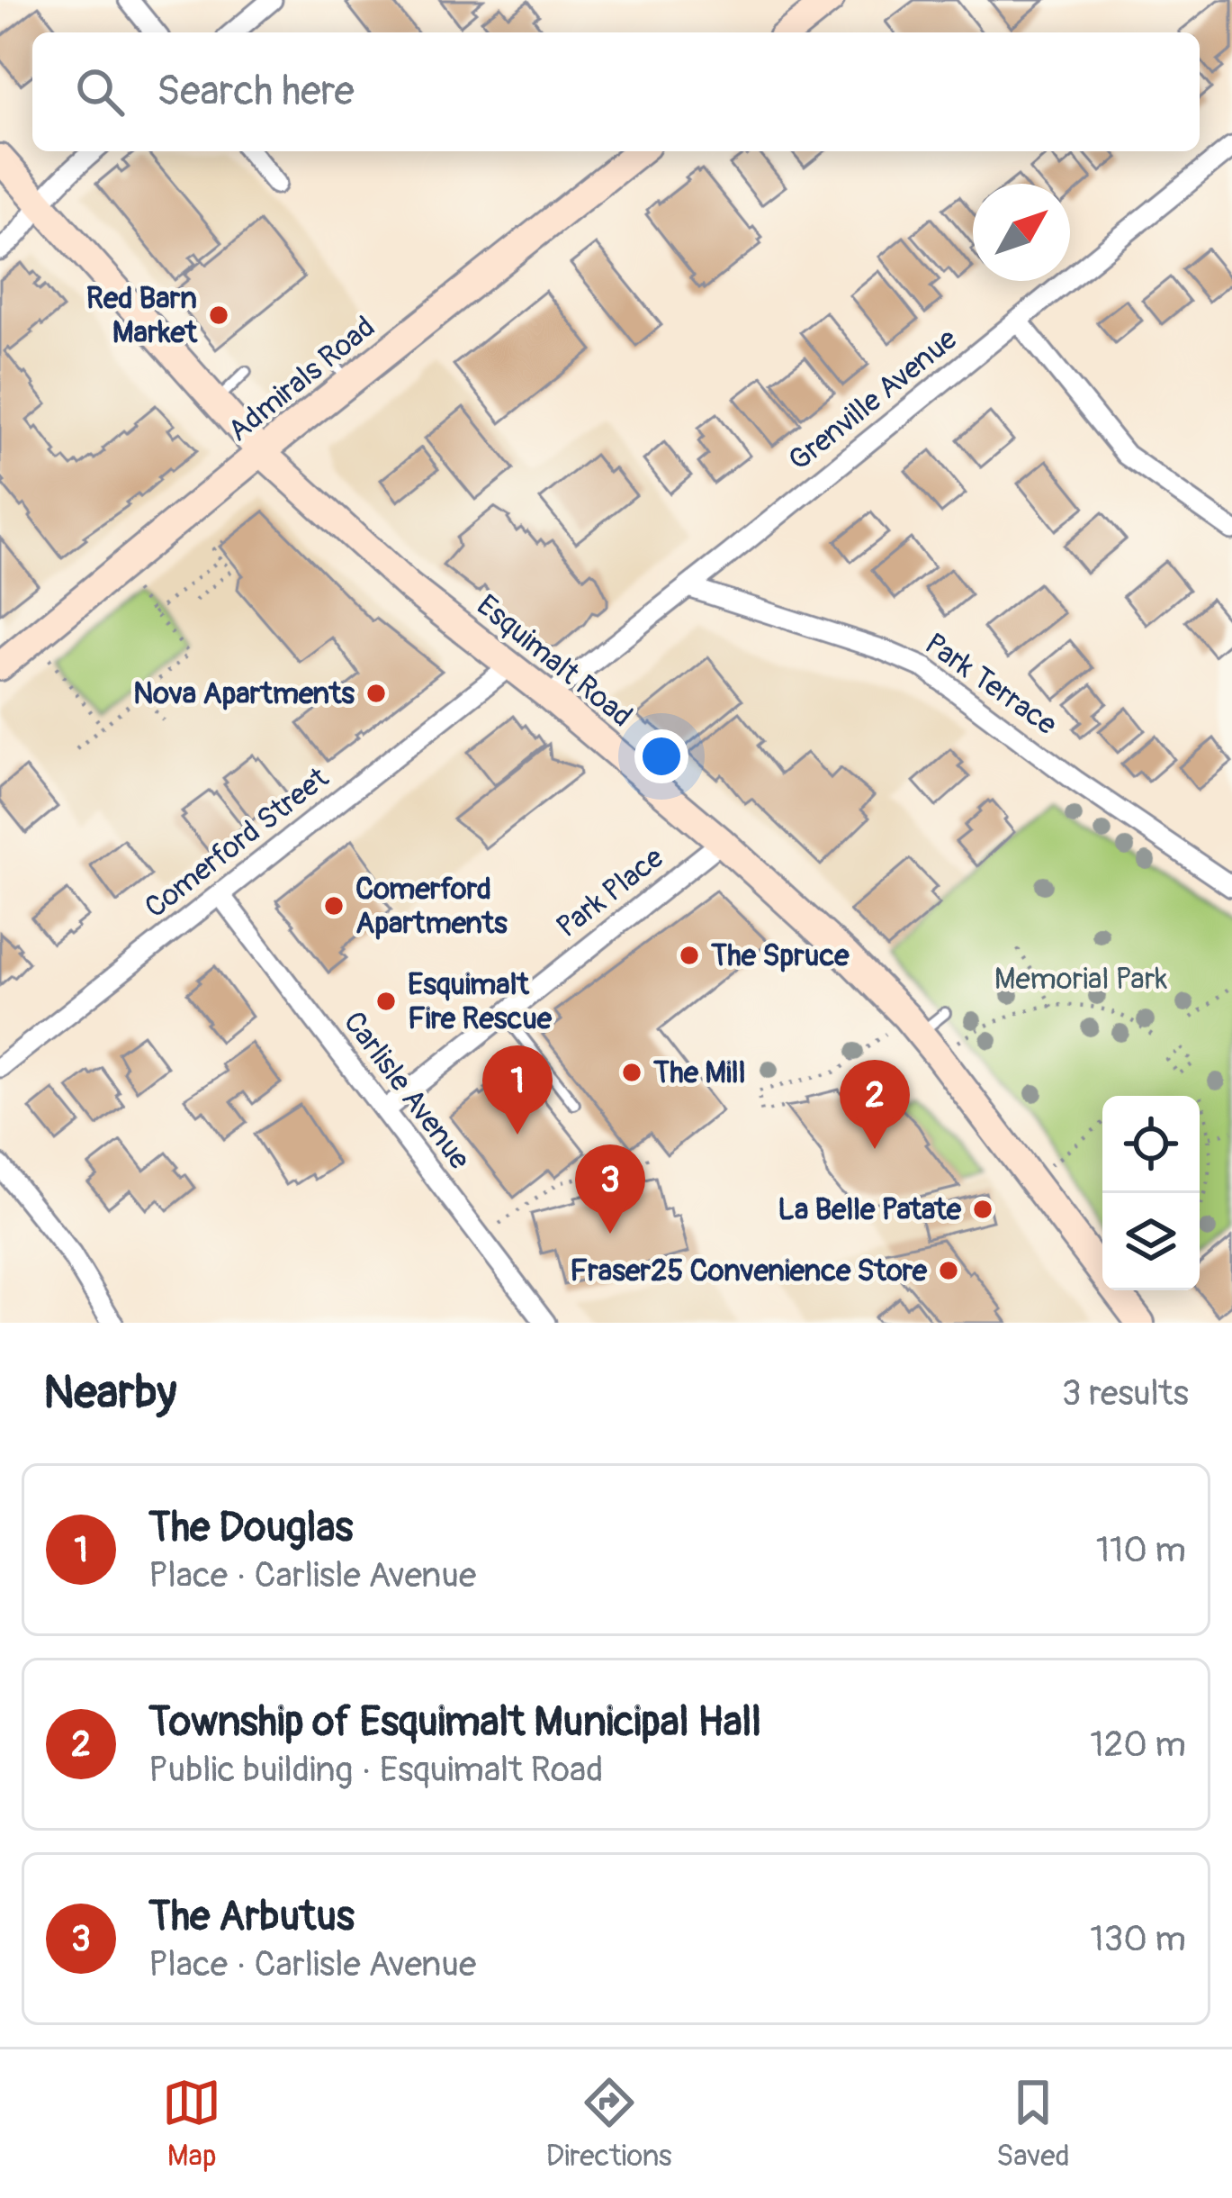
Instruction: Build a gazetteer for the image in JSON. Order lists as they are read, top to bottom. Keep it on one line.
{"streets":{"main road":["Admirals Road","Esquimalt Road"],"street":["Grenville Avenue","Park Terrace","Comerford Street","Park Place","Carlisle Avenue"]},"crossings":[["Admirals Road","Esquimalt Road"],["Grenville Avenue","Esquimalt Road"],["Grenville Avenue","Park Terrace"],["Esquimalt Road","Comerford Street"],["Esquimalt Road","Park Place"],["Comerford Street","Carlisle Avenue"],["Park Place","Carlisle Avenue"]],"parks":["Memorial Park"],"places":["Red Barn Market","Nova Apartments","Comerford Apartments","The Spruce","Esquimalt Fire Rescue","The Mill","La Belle Patate","Fraser25 Convenience Store"],"north":"top right","page":{"search":"Search here","pins":["1","2","3"],"heading":["Nearby","3 results"],"list":[{"mark":"1","name":"The Douglas","note":"Place · Carlisle Avenue","value":"110 m"},{"mark":"2","name":"Township of Esquimalt Municipal Hall","note":"Public building · Esquimalt Road","value":"120 m"},{"mark":"3","name":"The Arbutus","note":"Place · Carlisle Avenue","value":"130 m"}],"nav":["Map","Directions","Saved"]}}
